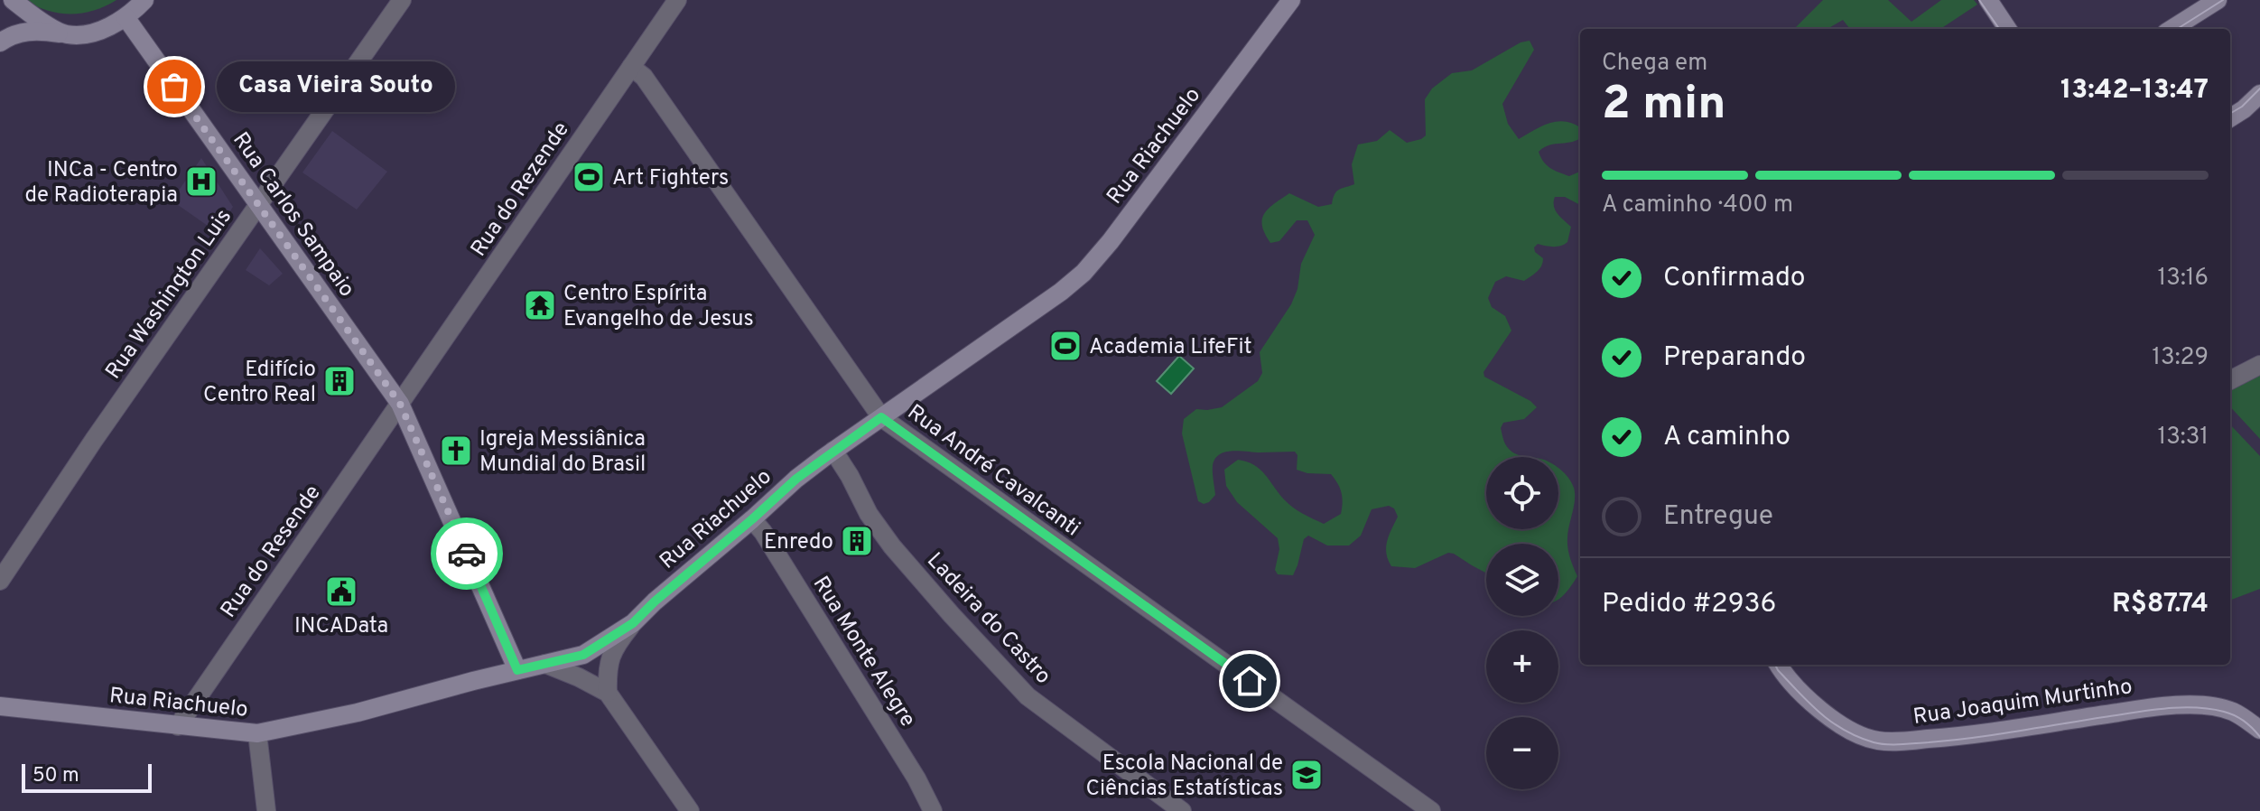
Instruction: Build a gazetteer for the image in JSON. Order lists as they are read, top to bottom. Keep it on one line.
{"streets":{"main road":["Rua Riachuelo","Rua Carlos Sampaio","Rua Joaquim Murtinho"],"street":["Rua do Rezende","Rua Washington Luis","Rua André Cavalcanti","Rua do Resende","Ladeira do Castro","Rua Monte Alegre"]},"crossings":[["Rua Riachuelo","Rua Carlos Sampaio"],["Rua Riachuelo","Rua André Cavalcanti"],["Rua Riachuelo","Rua do Resende"],["Rua Riachuelo","Ladeira do Castro"],["Rua Riachuelo","Rua Monte Alegre"],["Rua do Rezende","Rua Carlos Sampaio"],["Rua do Rezende","Rua André Cavalcanti"],["Rua do Rezende","Rua do Resende"],["Rua Carlos Sampaio","Rua Washington Luis"],["Rua Carlos Sampaio","Rua do Resende"]],"places":{"other":["Casa Vieira Souto"],"sports":["Art Fighters","Academia LifeFit"],"hospital":["INCa - Centro de Radioterapia"],"temple":["Centro Espírita Evangelho de Jesus"],"building":["Edifício Centro Real","Enredo"],"church":["Igreja Messiânica Mundial do Brasil"],"public building":["INCAData"],"school or university":["Escola Nacional de Ciências Estatísticas"]},"scale_bar":"50 m","page":{"heading":["2 min","Chega em","13:42–13:47"],"panel":["Pedido #2936","R$87.74"],"bubble":"Casa Vieira Souto","bar":"A caminho · 400 m","list":[["Confirmado","13:16"],["Preparando","13:29"],["A caminho","13:31"],"Entregue"],"map_buttons":["+","−"],"scale":"50 m"}}
